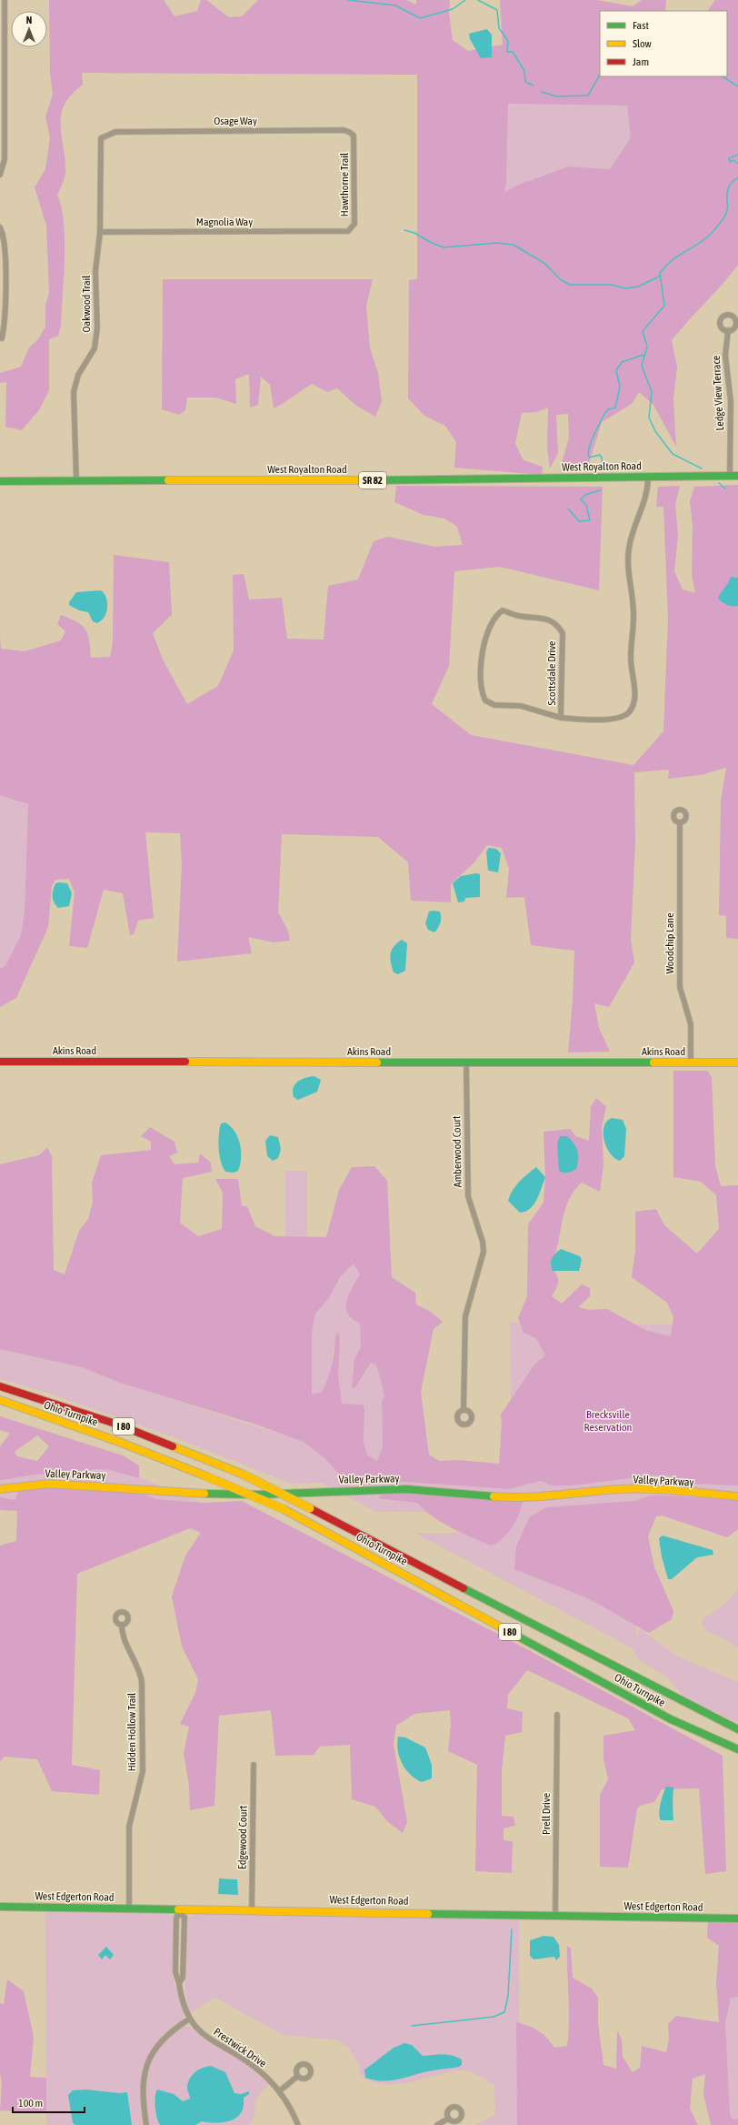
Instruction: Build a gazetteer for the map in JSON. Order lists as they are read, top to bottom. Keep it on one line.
{"streets":{"main road":["West Royalton Road","SR 82","Akins Road","Ohio Turnpike","I 80","Valley Parkway","West Edgerton Road"],"street":["Osage Way","Hawthorne Trail","Magnolia Way","Oakwood Trail","Ledge View Terrace","Scottsdale Drive","Woodchip Lane","Amberwood Court","Hidden Hollow Trail","Prell Drive","Edgewood Court","Prestwick Drive"]},"crossings":[["Osage Way","Hawthorne Trail"],["Osage Way","Oakwood Trail"],["Hawthorne Trail","Magnolia Way"],["Magnolia Way","Oakwood Trail"],["Oakwood Trail","West Royalton Road"],["Ledge View Terrace","West Royalton Road"],["West Royalton Road","Scottsdale Drive"],["Woodchip Lane","Akins Road"],["Akins Road","Amberwood Court"],["Hidden Hollow Trail","West Edgerton Road"],["Prell Drive","West Edgerton Road"],["Edgewood Court","West Edgerton Road"],["West Edgerton Road","Prestwick Drive"]],"parks":["Brecksville Reservation"],"legend":["Fast","Slow","Jam"],"scale_bar":"100 m","north":"top"}
